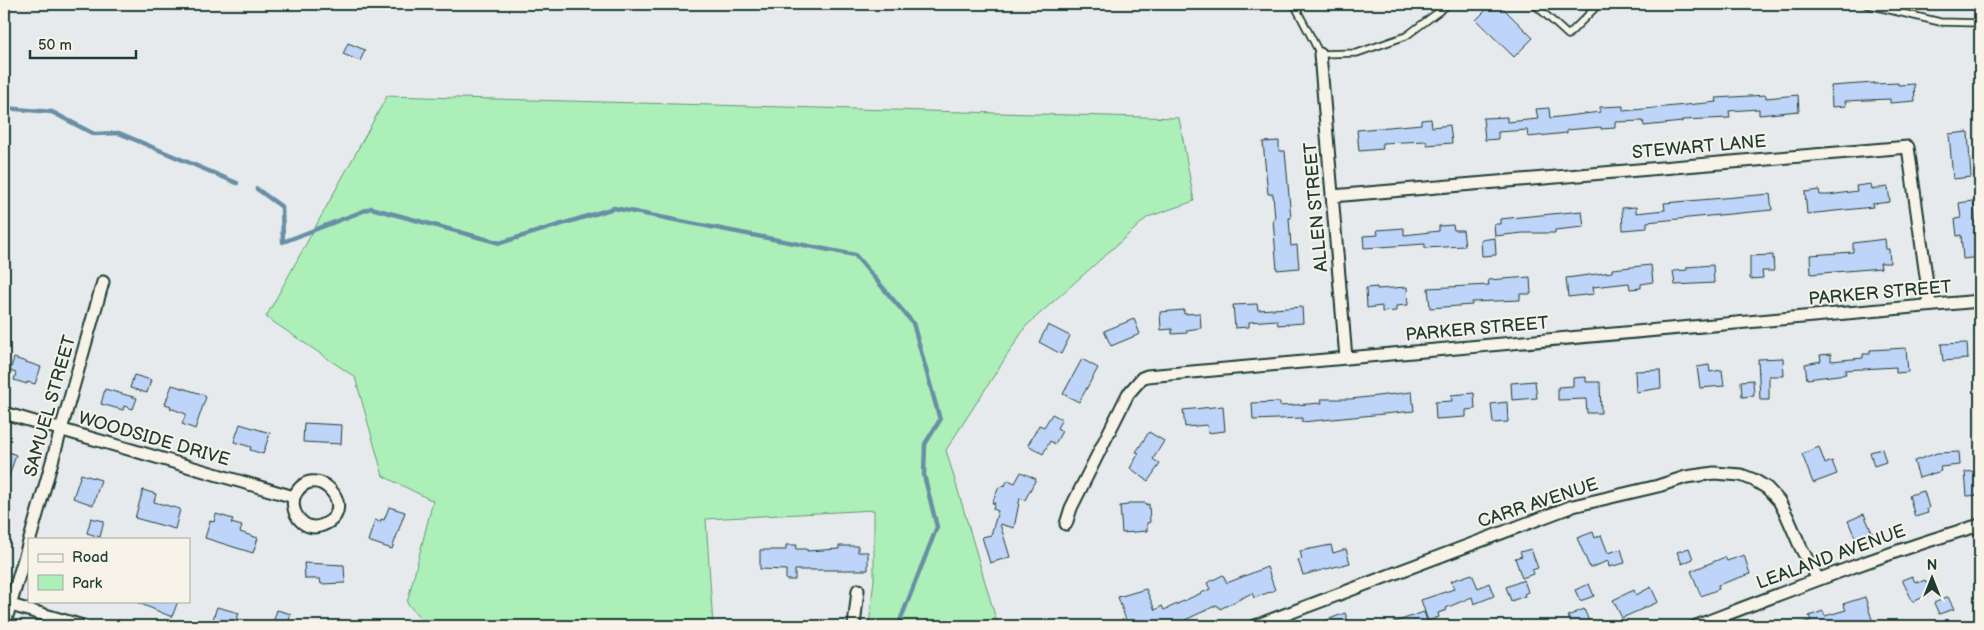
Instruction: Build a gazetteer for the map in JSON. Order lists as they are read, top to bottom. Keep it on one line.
{"streets":{"street":["STEWART LANE","ALLEN STREET","PARKER STREET","SAMUEL STREET","WOODSIDE DRIVE","CARR AVENUE","LEALAND AVENUE"]},"crossings":[["STEWART LANE","ALLEN STREET"],["STEWART LANE","PARKER STREET"],["ALLEN STREET","PARKER STREET"],["SAMUEL STREET","WOODSIDE DRIVE"],["CARR AVENUE","LEALAND AVENUE"]],"legend":["Road","Park"],"scale_bar":"50 m","north":"top"}
